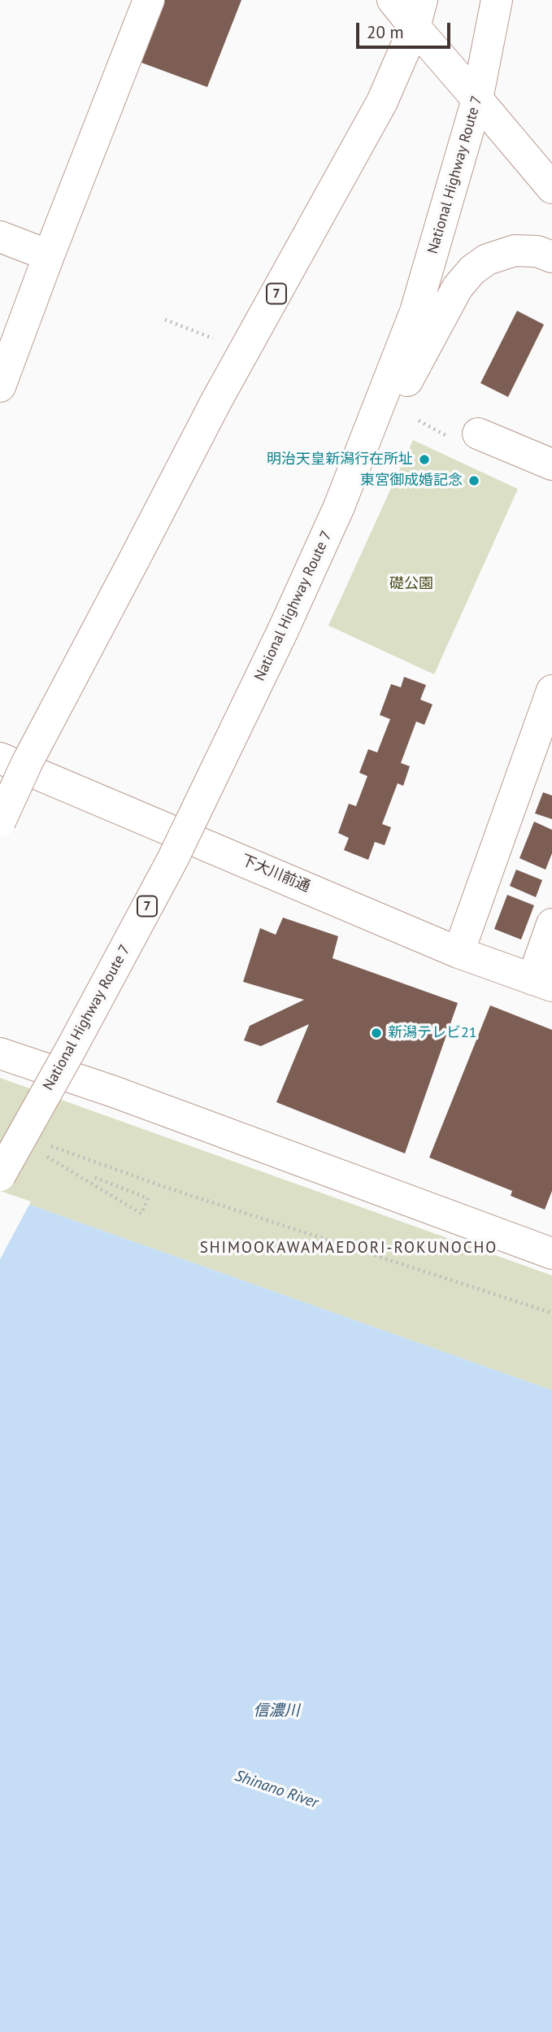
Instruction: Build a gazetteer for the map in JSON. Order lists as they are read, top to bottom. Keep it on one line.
{"streets":{"main road":["National Highway Route 7","7","下大川前通"]},"districts":["SHIMOOKAWAMAEDORI-ROKUNOCHO"],"water":["信濃川","Shinano River"],"parks":["礎公園"],"places":["明治天皇新潟行在所址","東宮御成婚記念","新潟テレビ21"],"scale_bar":"20 m"}
